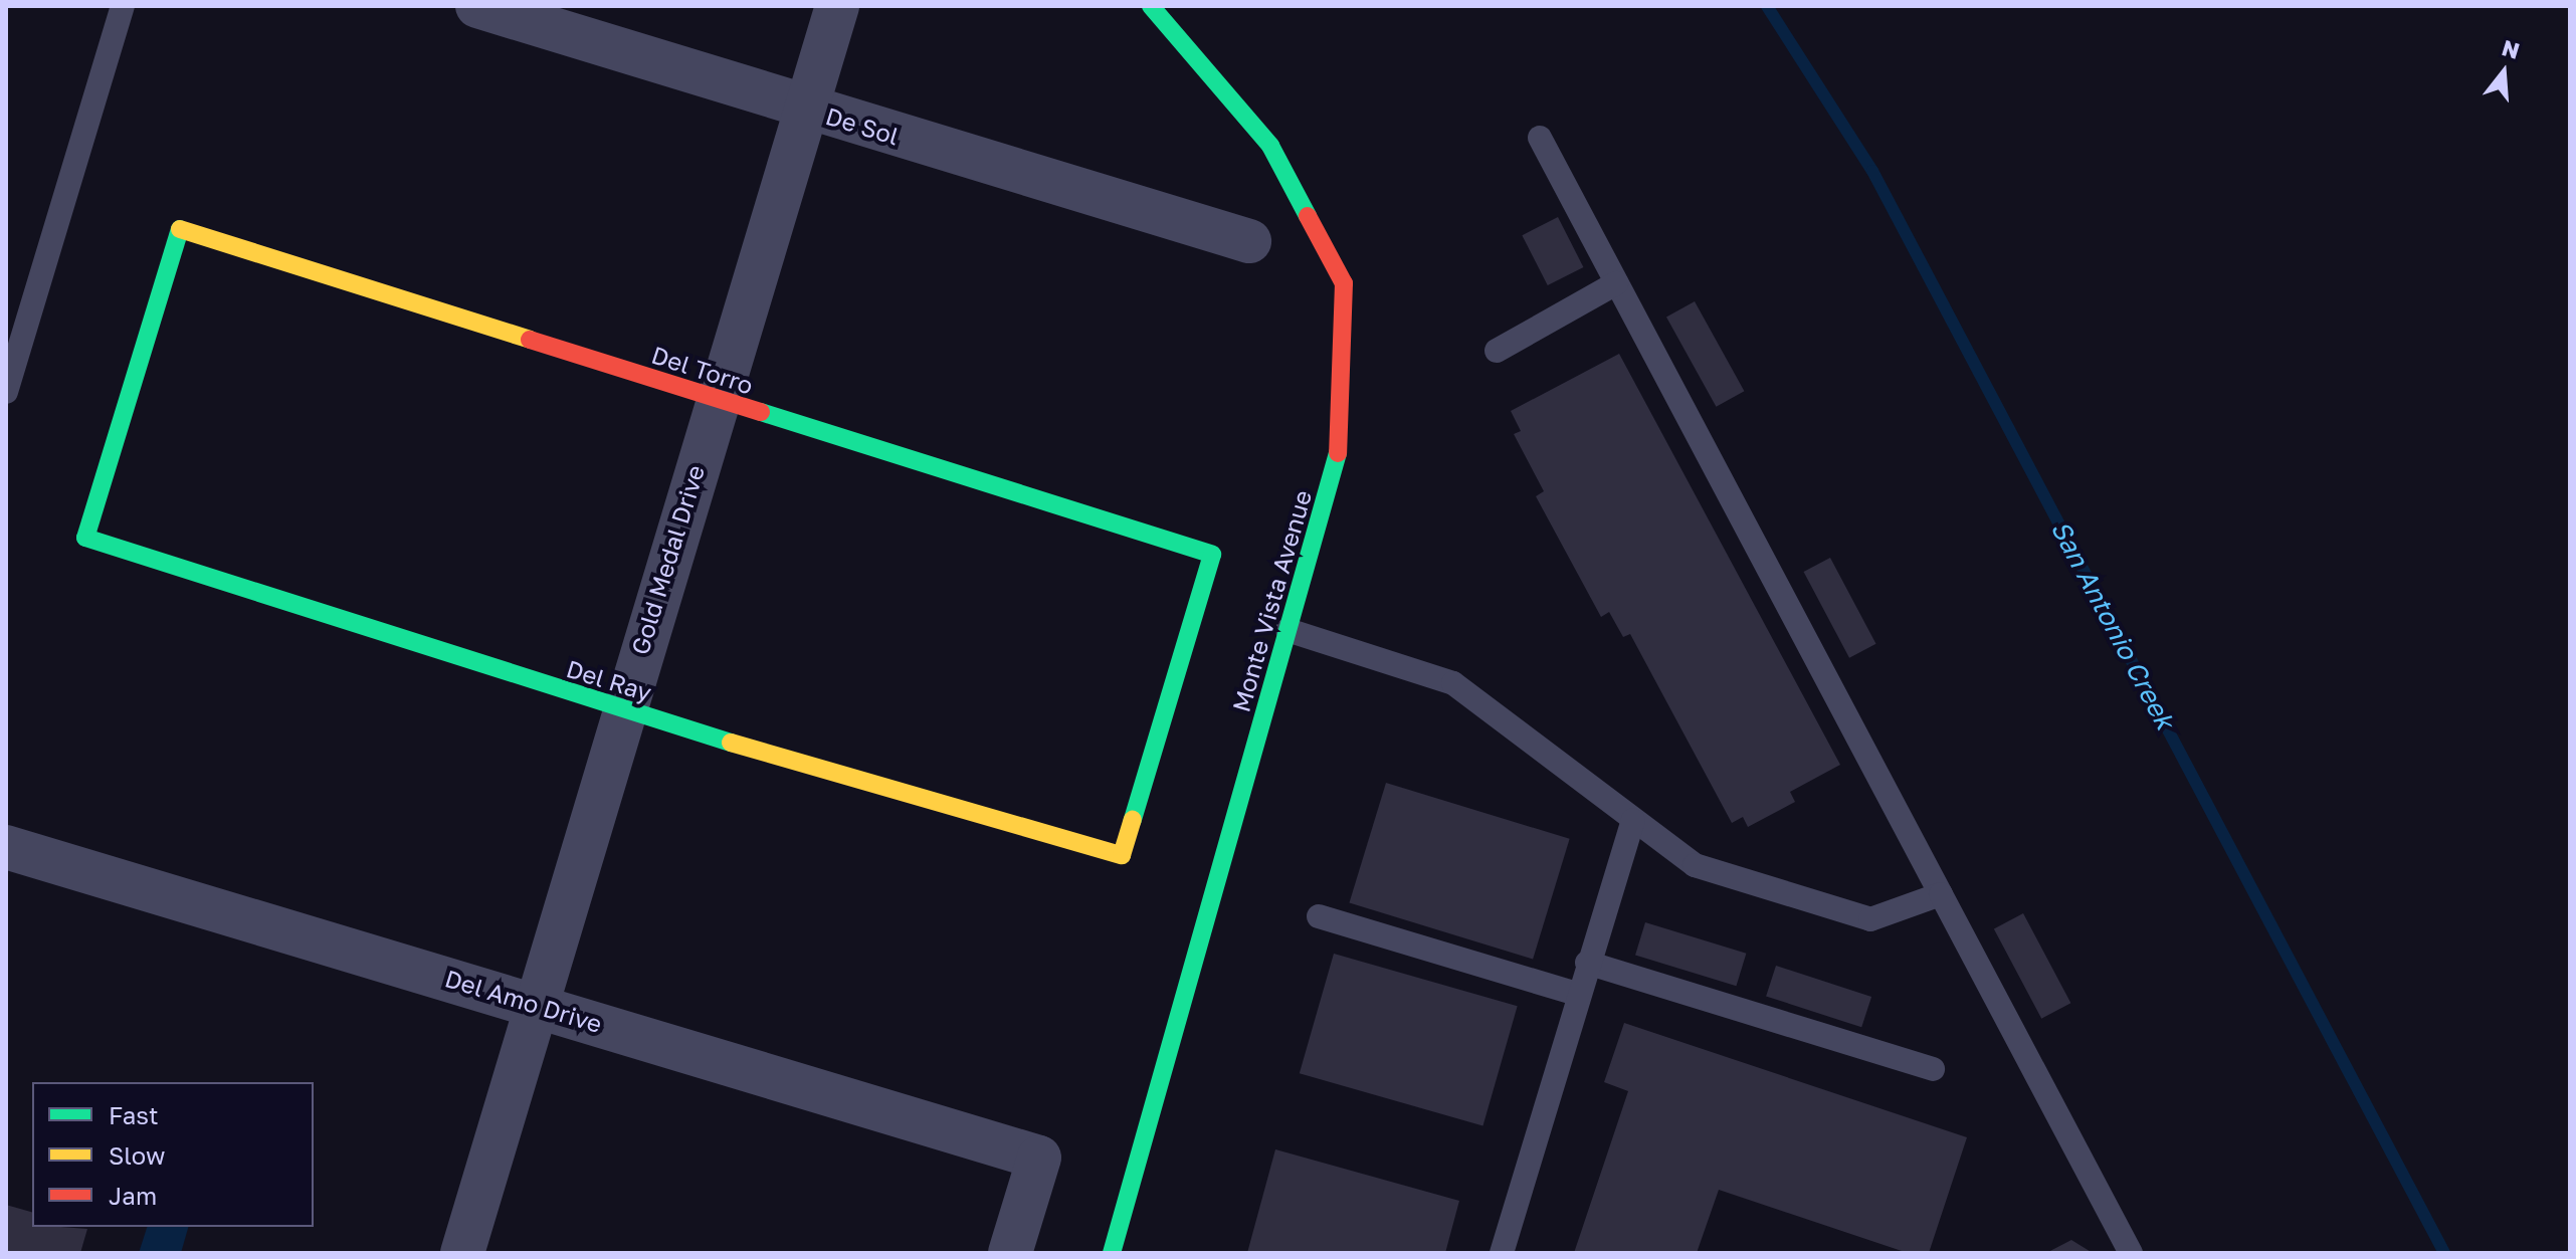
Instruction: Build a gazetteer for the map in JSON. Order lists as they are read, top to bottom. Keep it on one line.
{"streets":{"street":["De Sol","Del Torro","Gold Medal Drive","Monte Vista Avenue","Del Ray","Del Amo Drive"]},"crossings":[["De Sol","Gold Medal Drive"],["Del Torro","Gold Medal Drive"],["Del Torro","Del Ray"],["Gold Medal Drive","Del Ray"],["Gold Medal Drive","Del Amo Drive"]],"water":["San Antonio Creek"],"legend":["Fast","Slow","Jam"],"north":"top"}
